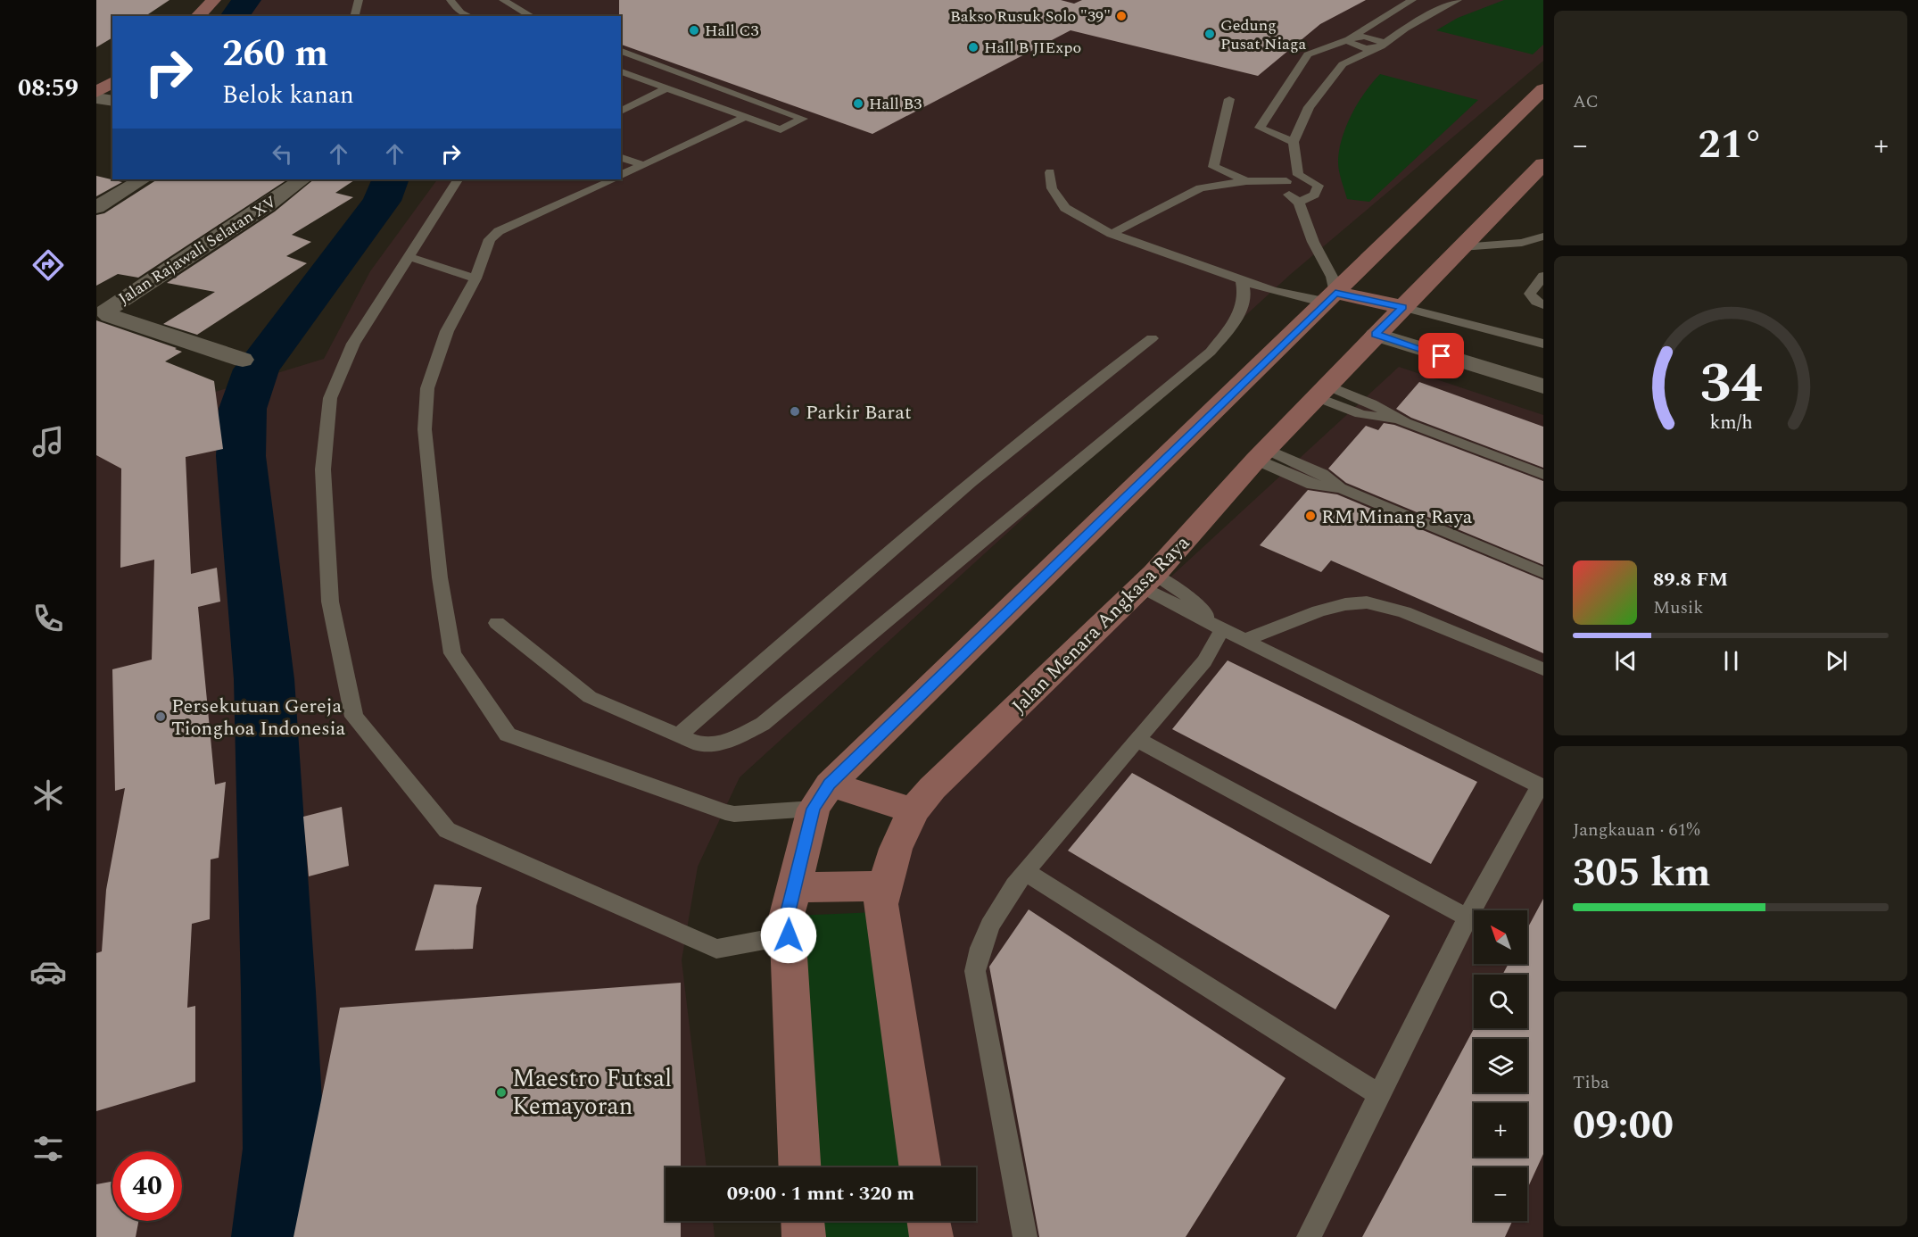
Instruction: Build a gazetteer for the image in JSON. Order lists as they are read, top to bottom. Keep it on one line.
{"streets":{"street":["Jalan Rajawali Selatan XV","Jalan Menara Angkasa Raya"]},"places":["Bakso Rusuk Solo \"39\"","Hall C3","Gedung Pusat Niaga","Hall B JIExpo","Hall B3","Parkir Barat","RM Minang Raya","Persekutuan Gereja Tionghoa Indonesia","Maestro Futsal Kemayoran"],"north":"top left","page":{"tabs":"08:59","tile":["AC",["Jangkauan · 61%","305 km"],["Tiba","09:00"]],"turn":["260 m","Belok kanan"],"heat":["−","21°","+"],"song":["89.8 FM","Musik"],"map_buttons":["+","−"],"limit":"40","trip":"09:00 · 1 mnt · 320 m","gauge":["34","km/h"]}}
